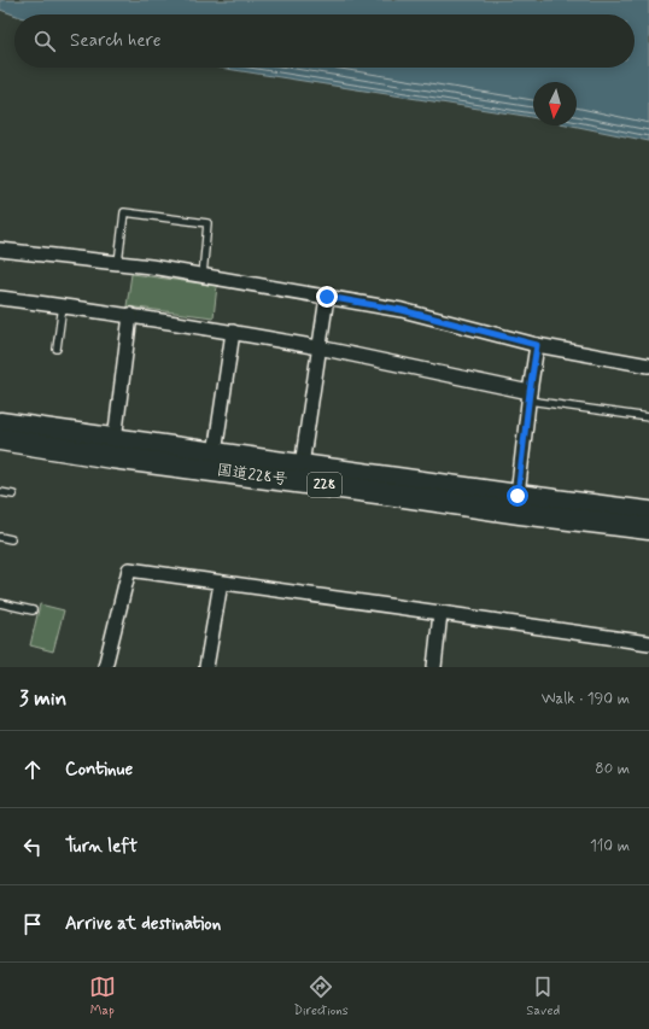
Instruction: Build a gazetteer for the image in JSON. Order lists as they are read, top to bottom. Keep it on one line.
{"streets":{"highway":["国道228号","228"]},"north":"bottom","page":{"search":"Search here","heading":["3 min","Walk · 190 m"],"list":[["Continue","80 m"],["Turn left","110 m"],"Arrive at destination"],"nav":["Map","Directions","Saved"]}}
